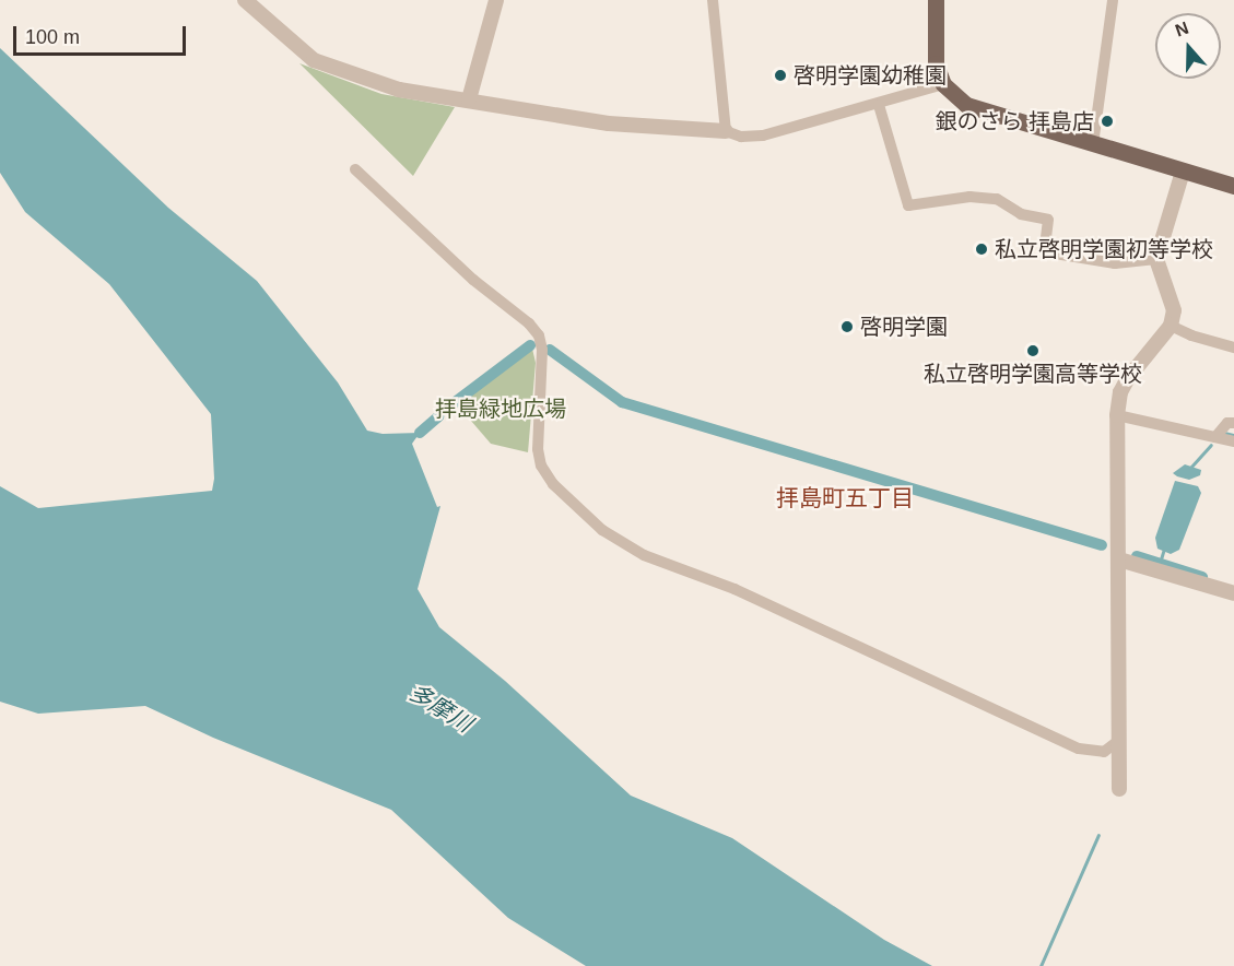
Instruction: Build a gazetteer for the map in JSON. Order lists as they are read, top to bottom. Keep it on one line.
{"districts":["拝島町五丁目"],"water":["多摩川"],"parks":["拝島緑地広場"],"places":["啓明学園幼稚園","銀のさら 拝島店","私立啓明学園初等学校","啓明学園","私立啓明学園高等学校"],"scale_bar":"100 m","north":"top"}
